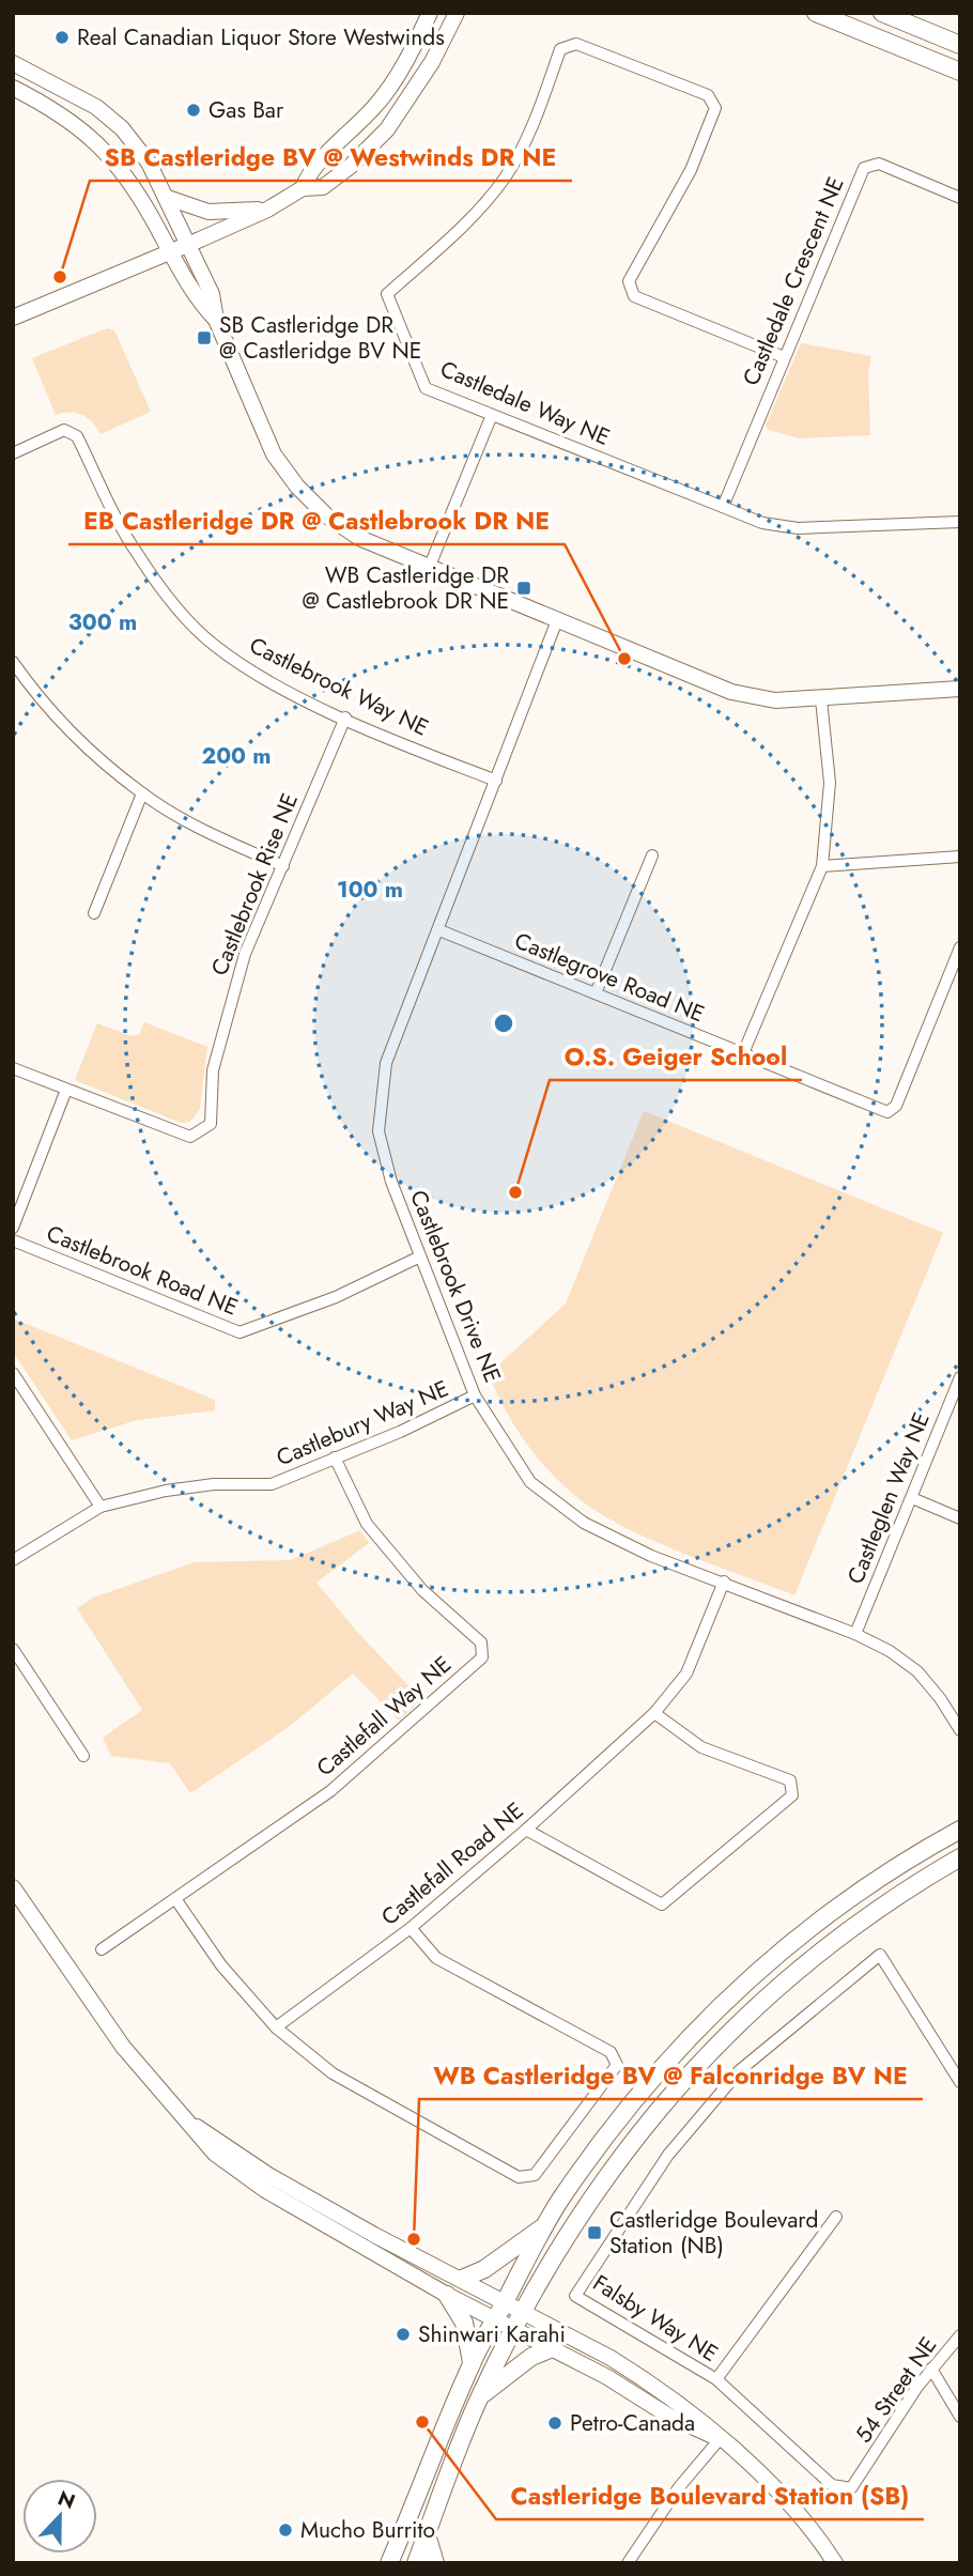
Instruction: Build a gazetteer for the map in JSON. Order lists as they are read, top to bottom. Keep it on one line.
{"streets":{"street":["Castledale Crescent NE","Castledale Way NE","Castlebrook Way NE","Castlebrook Rise NE","Castlegrove Road NE","Castlebrook Road NE","Castlebrook Drive NE","Castlebury Way NE","Castleglen Way NE","Castlefall Way NE","Castlefall Road NE","Falsby Way NE","54 Street NE"]},"crossings":[["Castledale Crescent NE","Castledale Way NE"],["Castlebrook Way NE","Castlebrook Rise NE"],["Castlebrook Way NE","Castlebrook Drive NE"],["Castlegrove Road NE","Castlebrook Drive NE"],["Castlebrook Road NE","Castlebrook Drive NE"],["Castlebrook Drive NE","Castlebury Way NE"],["Castlebrook Drive NE","Castleglen Way NE"],["Castlebrook Drive NE","Castlefall Road NE"],["Castlebury Way NE","Castlefall Way NE"],["Falsby Way NE","54 Street NE"]],"places":{"other":["Real Canadian Liquor Store Westwinds","Gas Bar","SB Castleridge BV @ Westwinds DR NE","EB Castleridge DR @ Castlebrook DR NE","O.S. Geiger School","WB Castleridge BV @ Falconridge BV NE","Shinwari Karahi","Castleridge Boulevard Station (SB)","Petro-Canada","Mucho Burrito"],"transit":["SB Castleridge DR @ Castleridge BV NE","WB Castleridge DR @ Castlebrook DR NE","Castleridge Boulevard Station (NB)"]},"north":"top","rings":["300 m","200 m","100 m"]}
